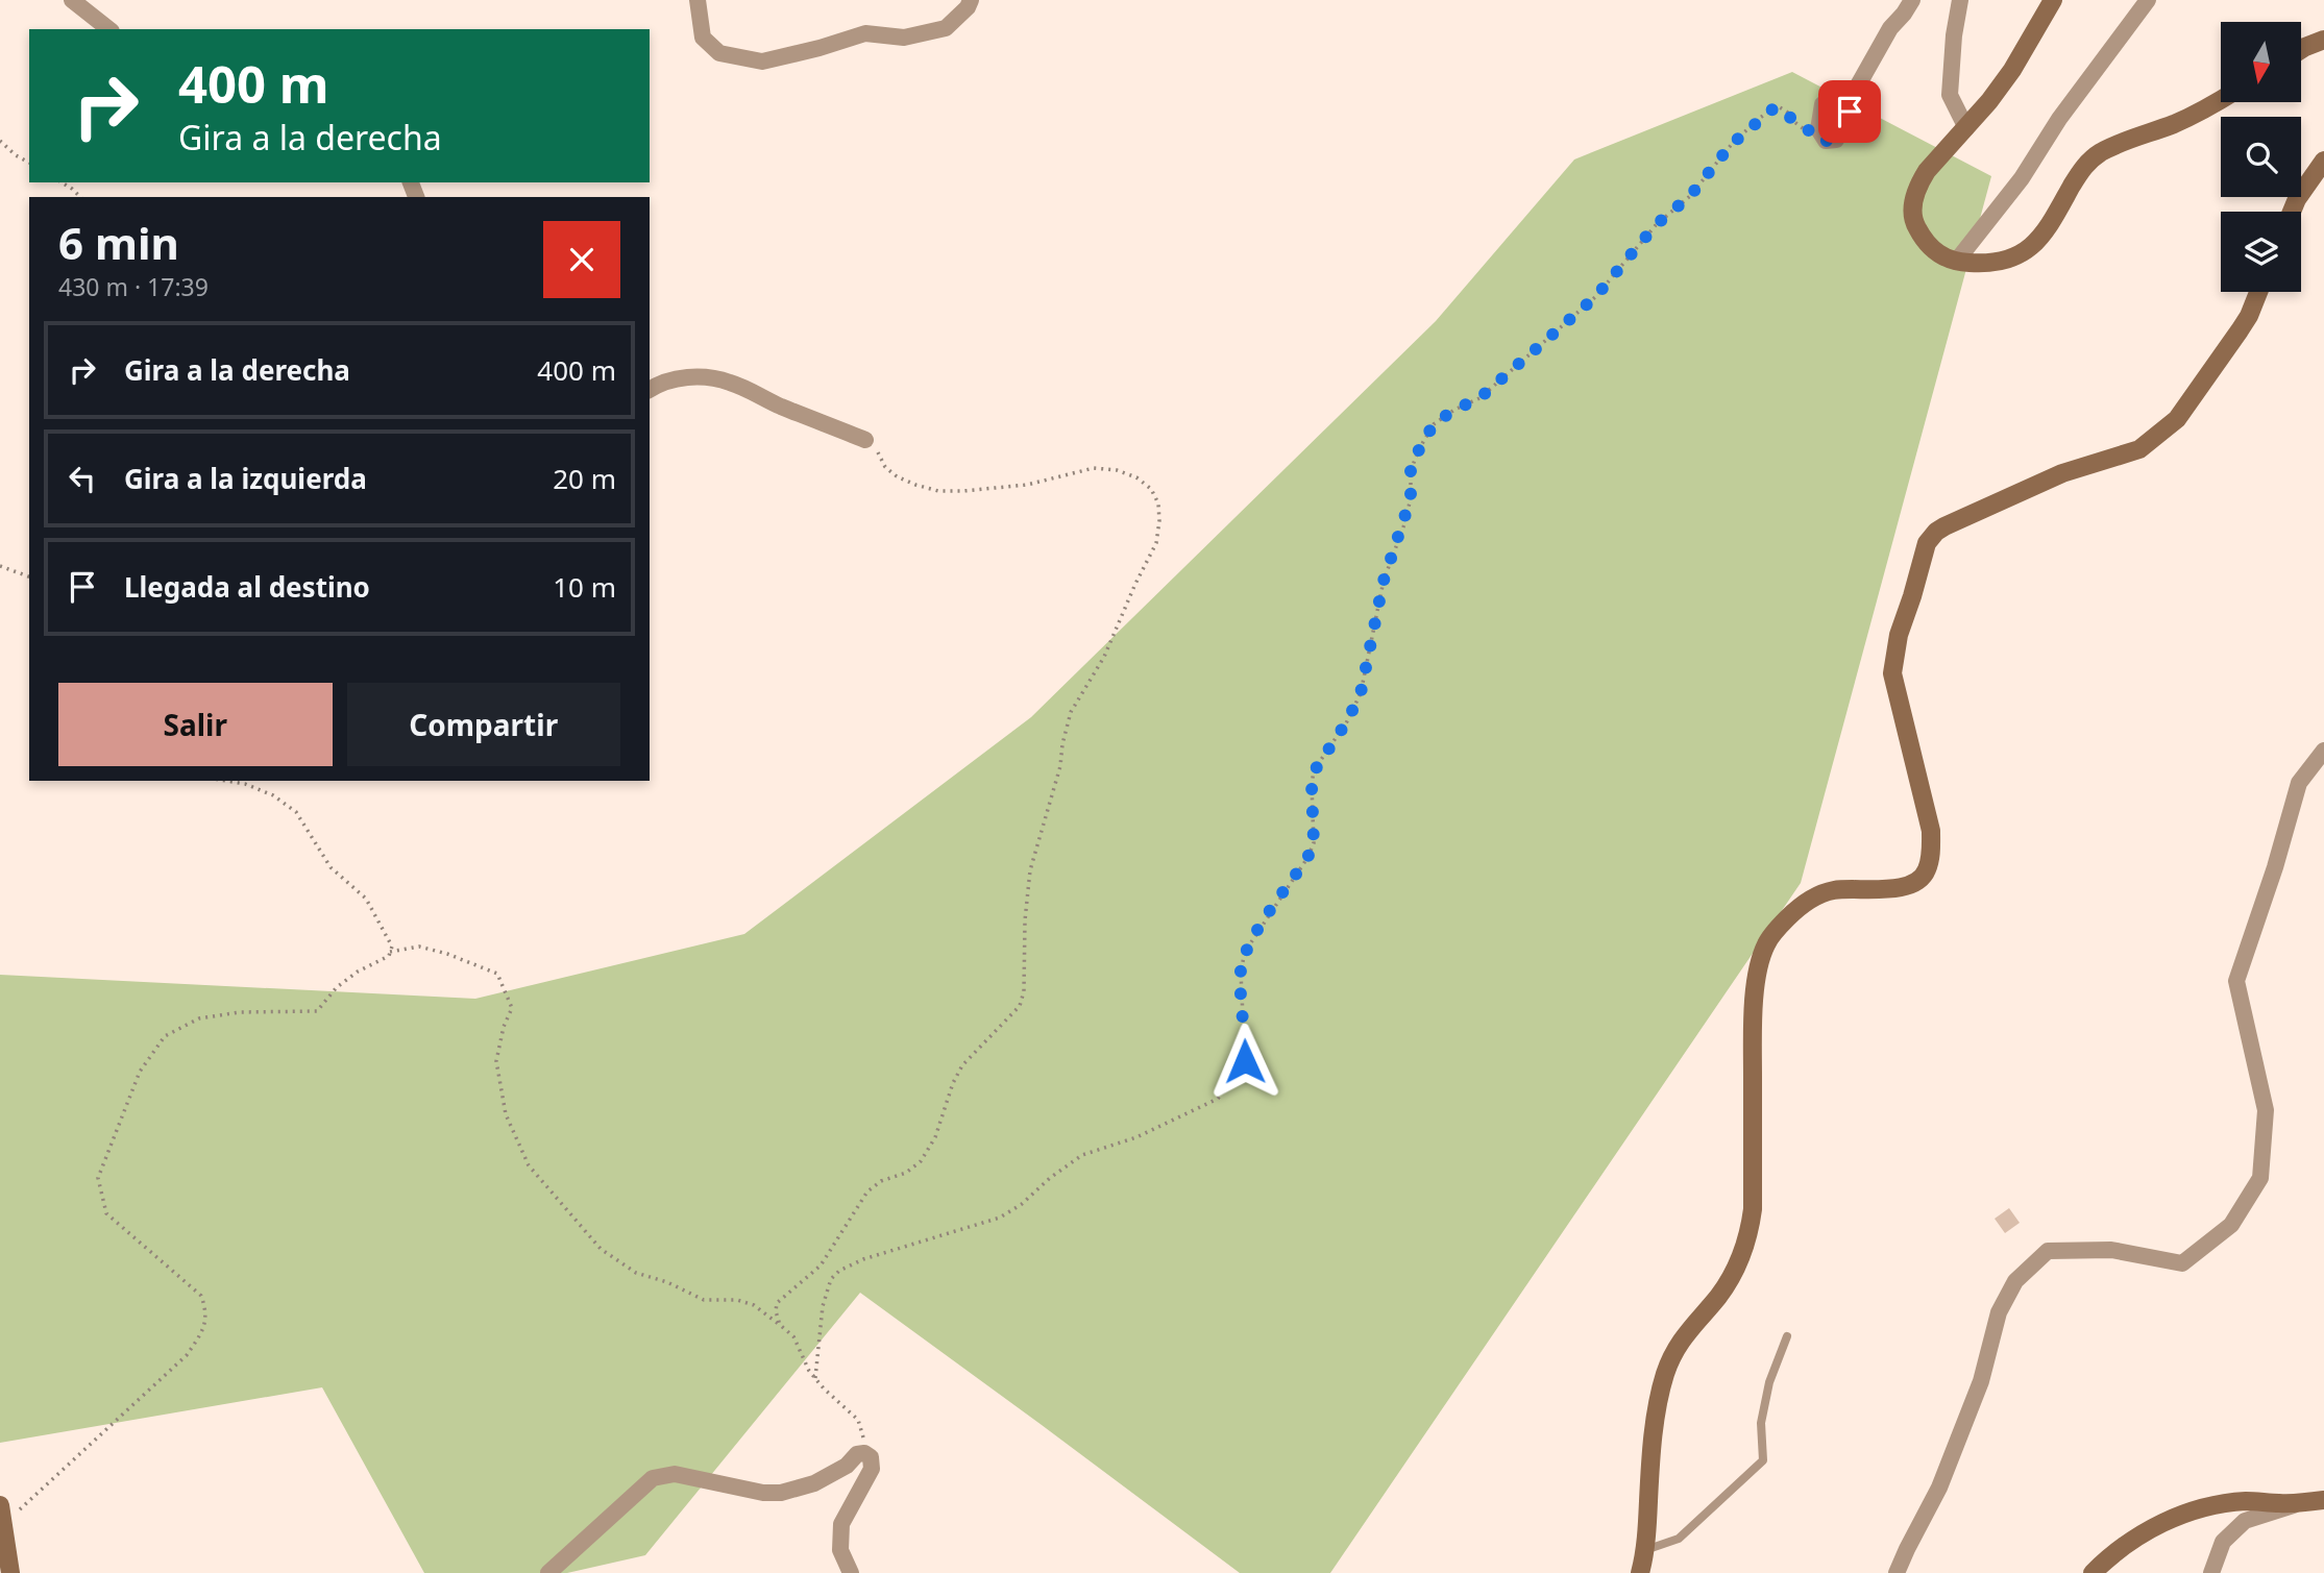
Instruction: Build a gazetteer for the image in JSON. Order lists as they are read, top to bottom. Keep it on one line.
{"north":"bottom","page":{"turn":["400 m","Gira a la derecha"],"heading":["6 min","430 m · 17:39"],"list":[{"name":"Gira a la derecha","value":"400 m"},{"name":"Gira a la izquierda","value":"20 m"},{"name":"Llegada al destino","value":"10 m"}],"buttons":["Salir","Compartir"]}}
